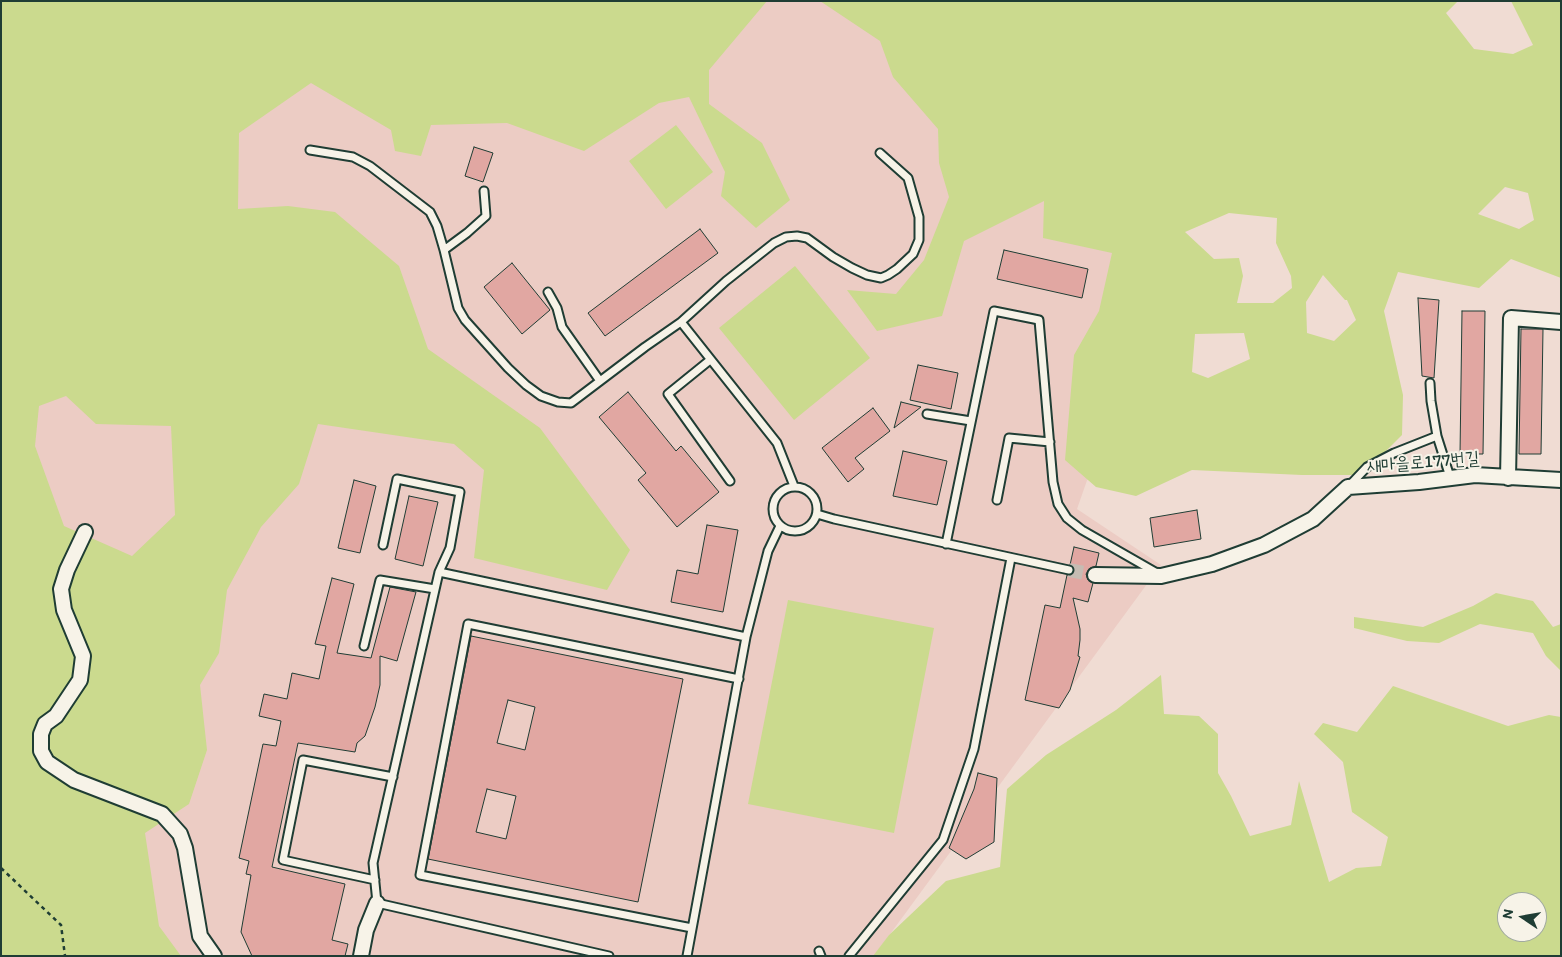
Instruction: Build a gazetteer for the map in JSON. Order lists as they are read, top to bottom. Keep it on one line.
{"streets":{"street":["새마을로177번길"]},"north":"left"}
